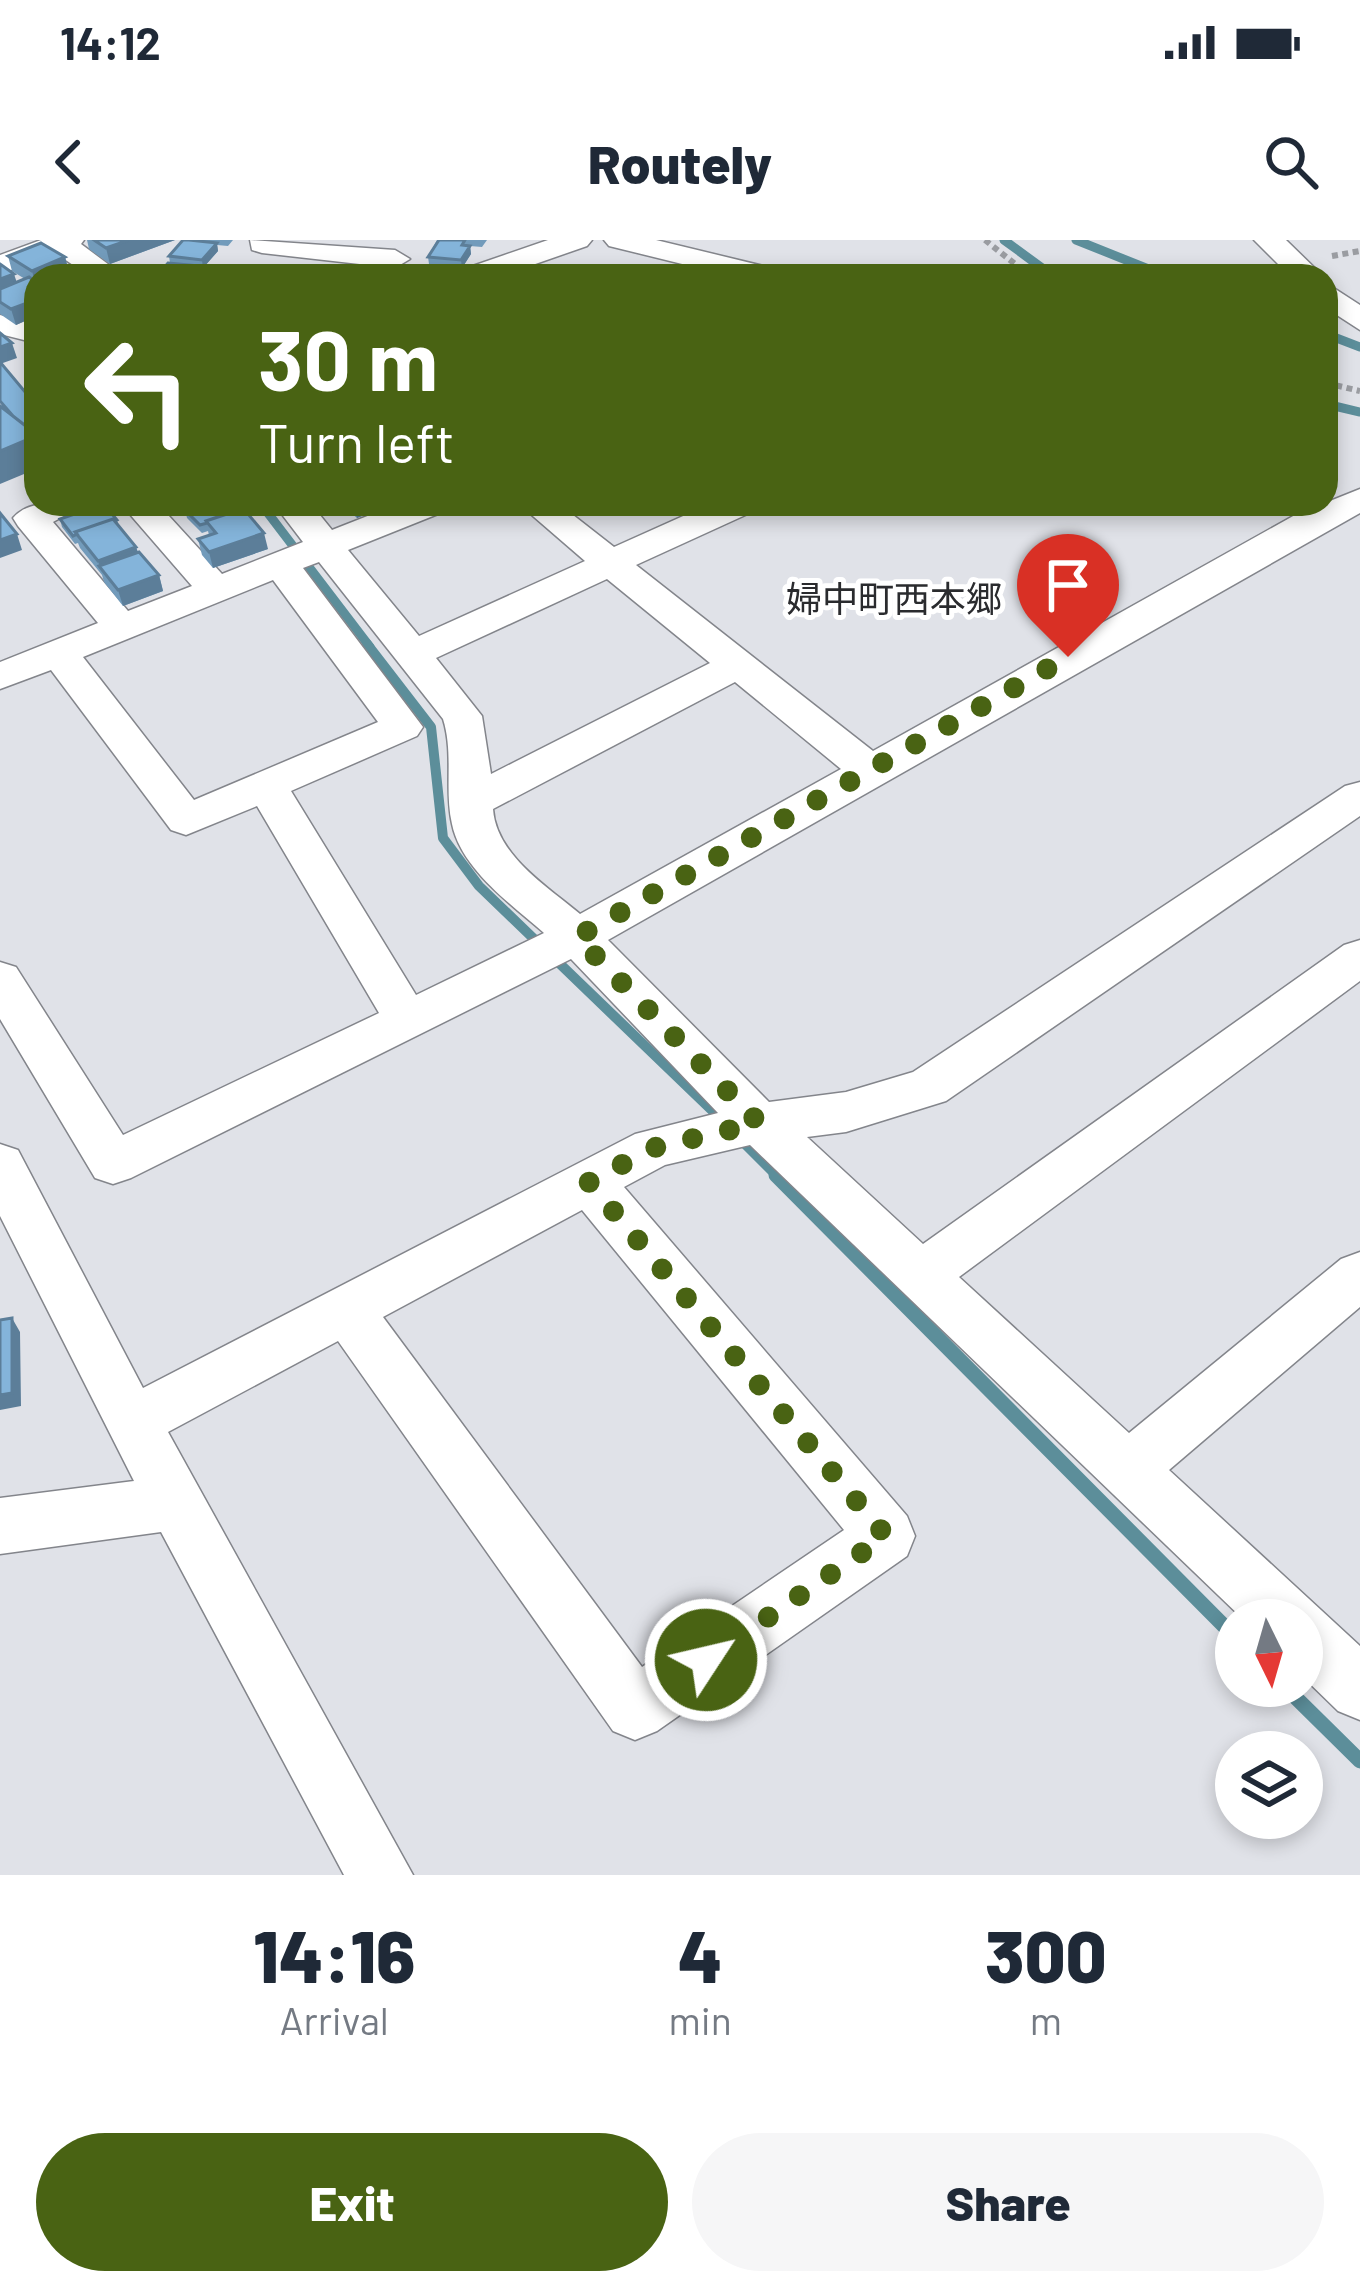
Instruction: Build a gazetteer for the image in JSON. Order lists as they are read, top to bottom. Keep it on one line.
{"districts":["婦中町西本郷"],"north":"bottom","page":{"status":"14:12","header":"Routely","turn":["30 m","Turn left"],"eta":["14:16","Arrival","4","min","300","m"],"buttons":["Exit","Share"]}}
